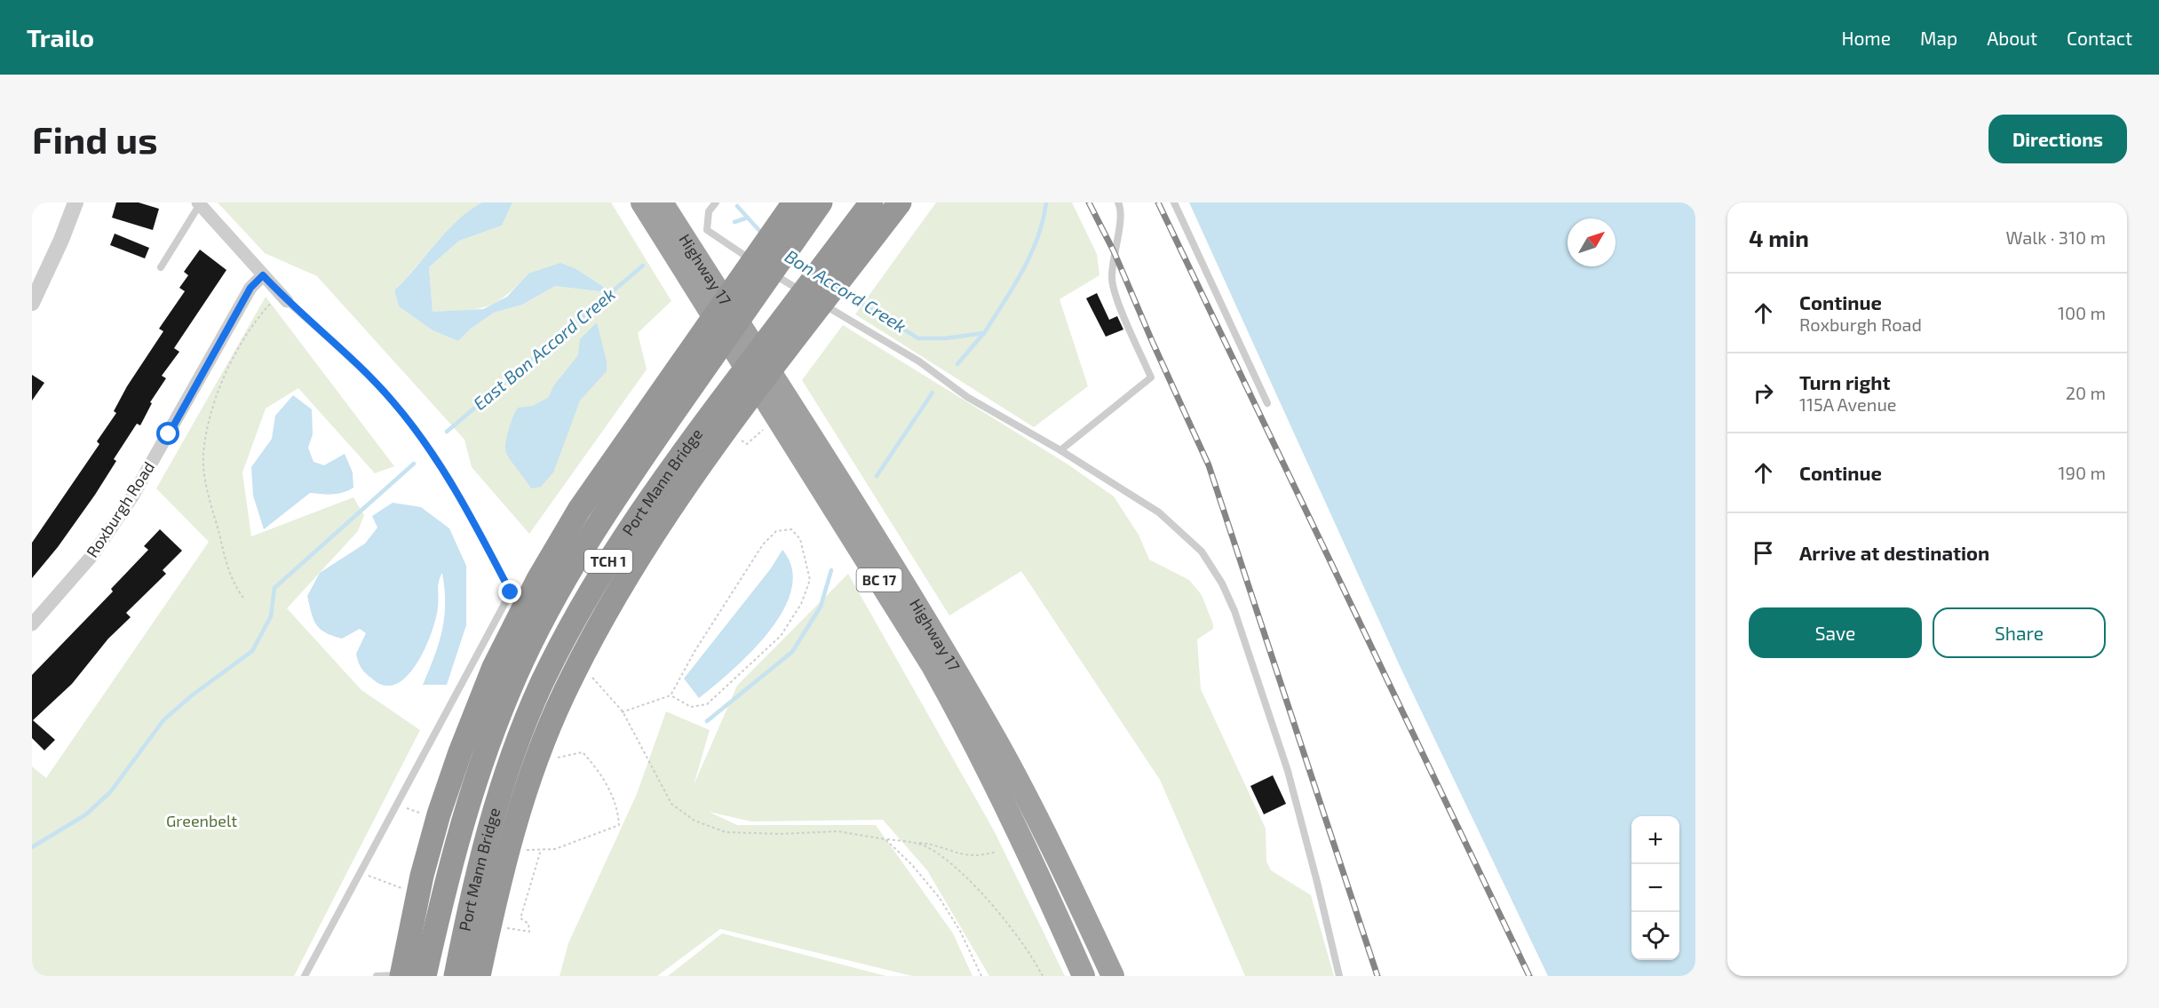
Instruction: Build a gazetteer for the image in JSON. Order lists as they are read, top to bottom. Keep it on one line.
{"streets":{"highway":["Highway 17","Port Mann Bridge","TCH 1","BC 17"],"street":["Roxburgh Road"]},"water":["Bon Accord Creek","East Bon Accord Creek"],"parks":["Greenbelt"],"north":"top right","page":{"header":"Trailo","nav":["Home","Map","About","Contact"],"buttons":["Directions",["Save","Share"]],"title":"Find us","heading":["4 min","Walk · 310 m"],"list":[["Continue","Roxburgh Road","100 m"],["Turn right","115A Avenue","20 m"],["Continue","190 m"],"Arrive at destination"],"map_buttons":["+","−"]}}
